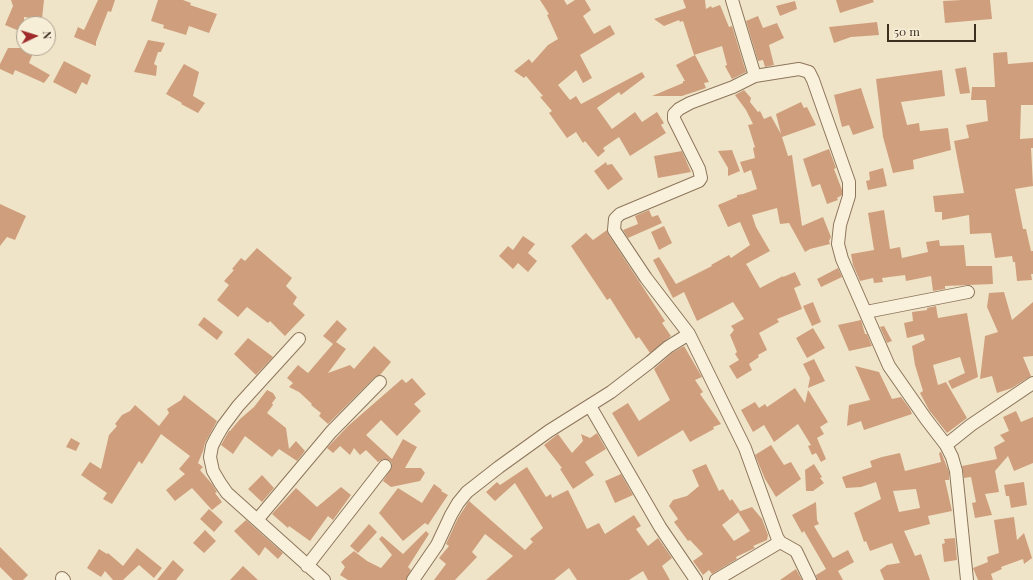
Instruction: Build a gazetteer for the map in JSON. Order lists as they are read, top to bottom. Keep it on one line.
{"scale_bar":"50 m","north":"right"}
